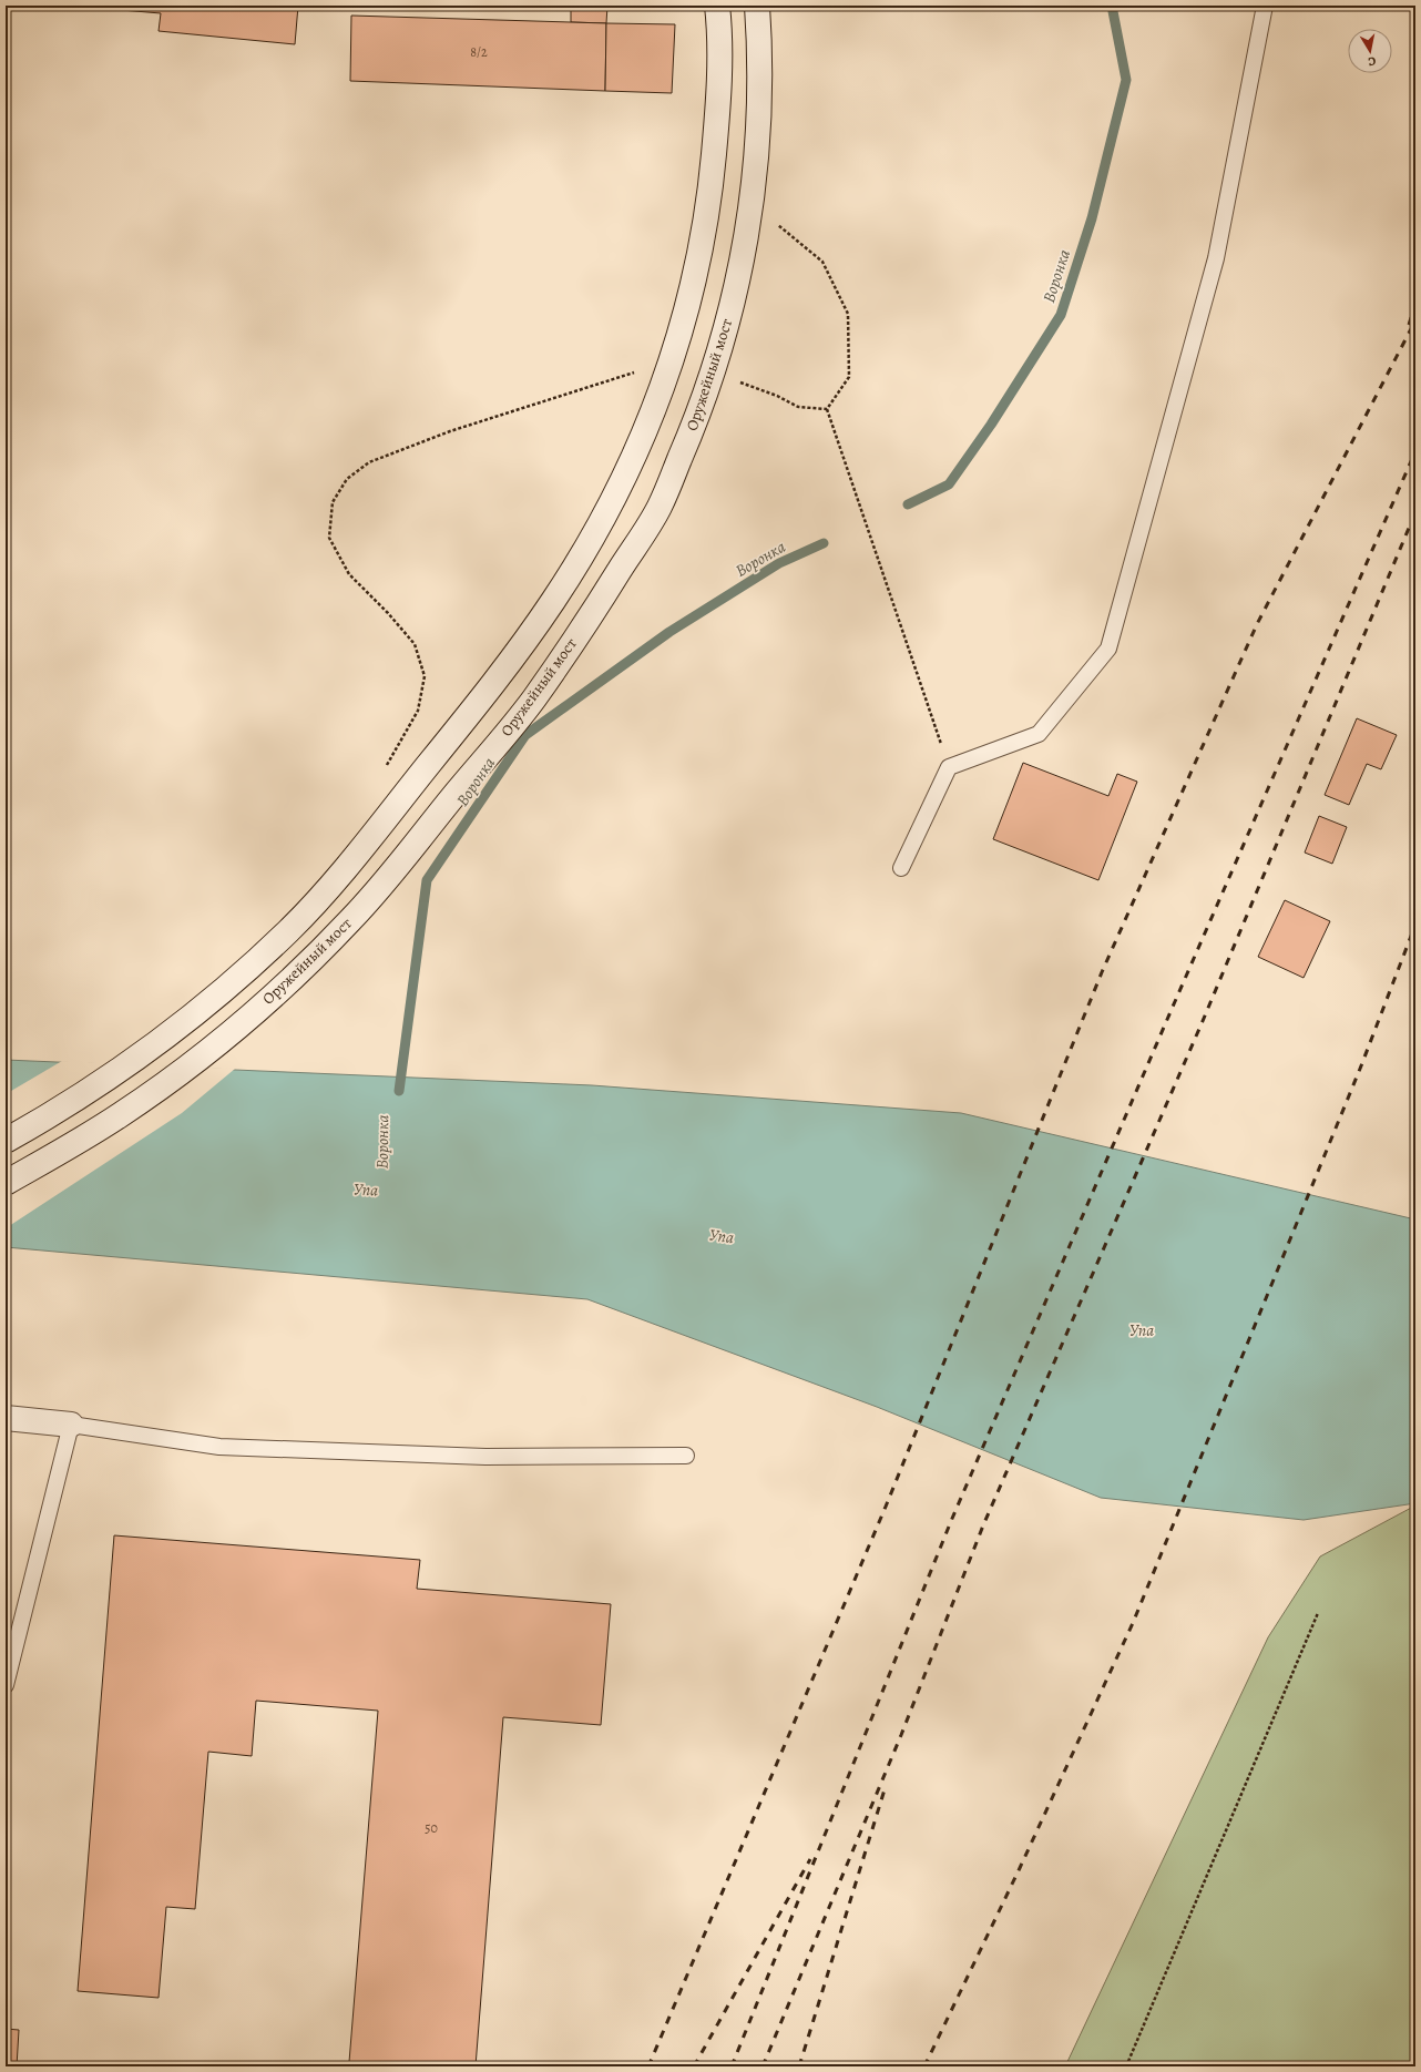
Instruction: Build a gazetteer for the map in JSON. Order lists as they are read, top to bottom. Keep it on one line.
{"streets":{"main road":["Оружейный мост"]},"water":["Воронка","Упа"],"house_numbers":["8/2","50"],"north":"bottom"}
